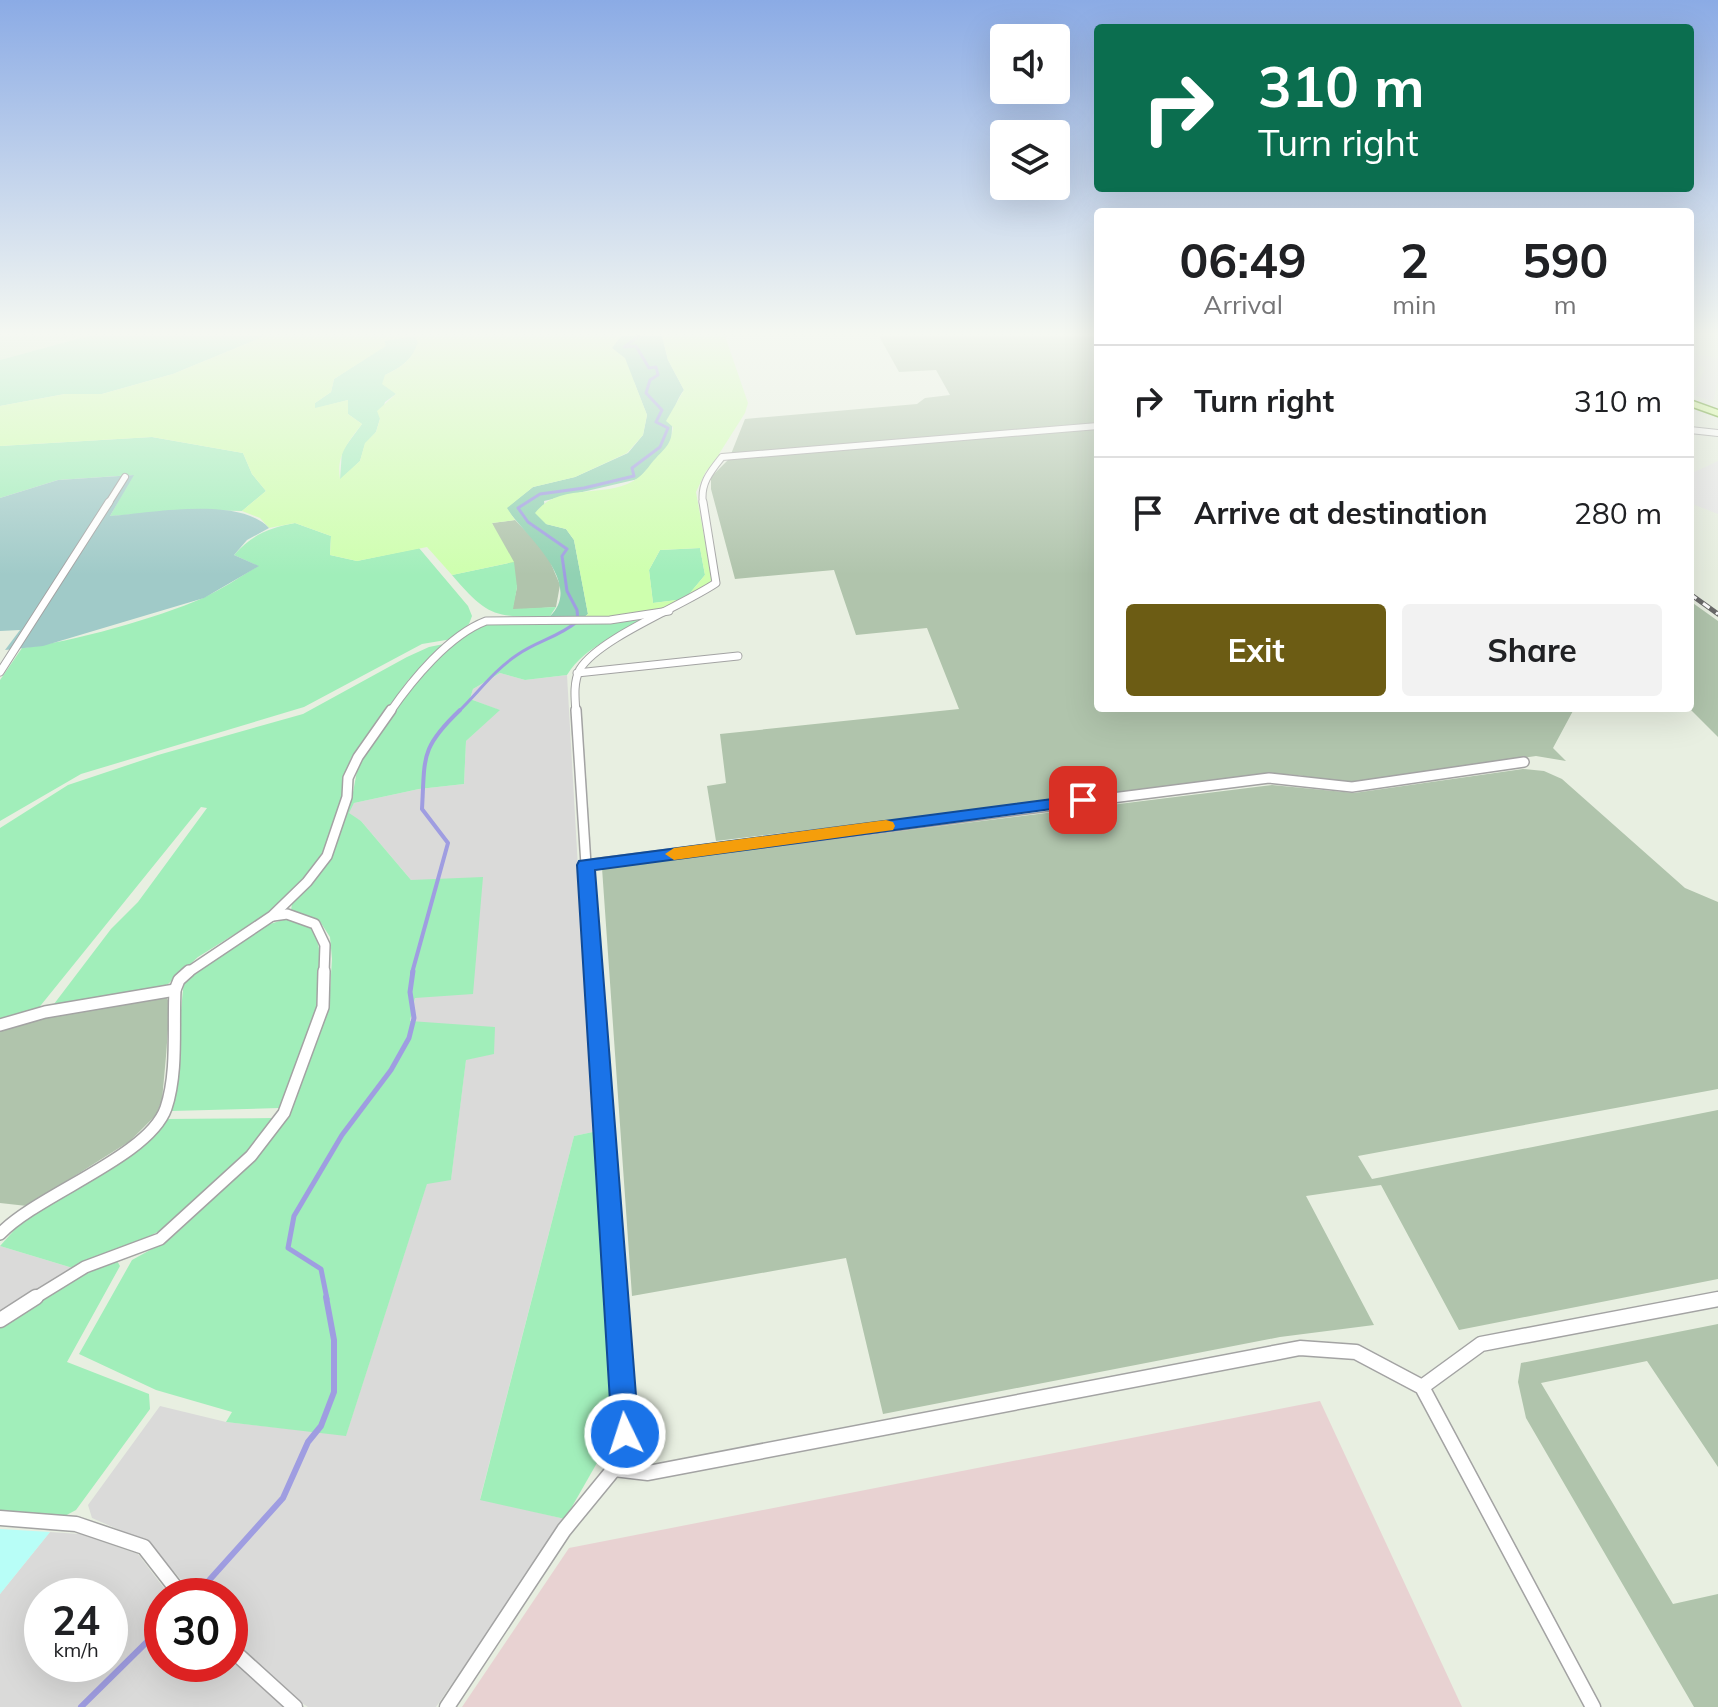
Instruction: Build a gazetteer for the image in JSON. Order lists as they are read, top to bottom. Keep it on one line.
{"page":{"turn":["310 m","Turn right"],"eta":["06:49","Arrival","2","min","590","m"],"list":[{"name":"Turn right","value":"310 m"},{"name":"Arrive at destination","value":"280 m"}],"buttons":["Exit","Share"],"speed":"24 km/h","limit":"30"}}
